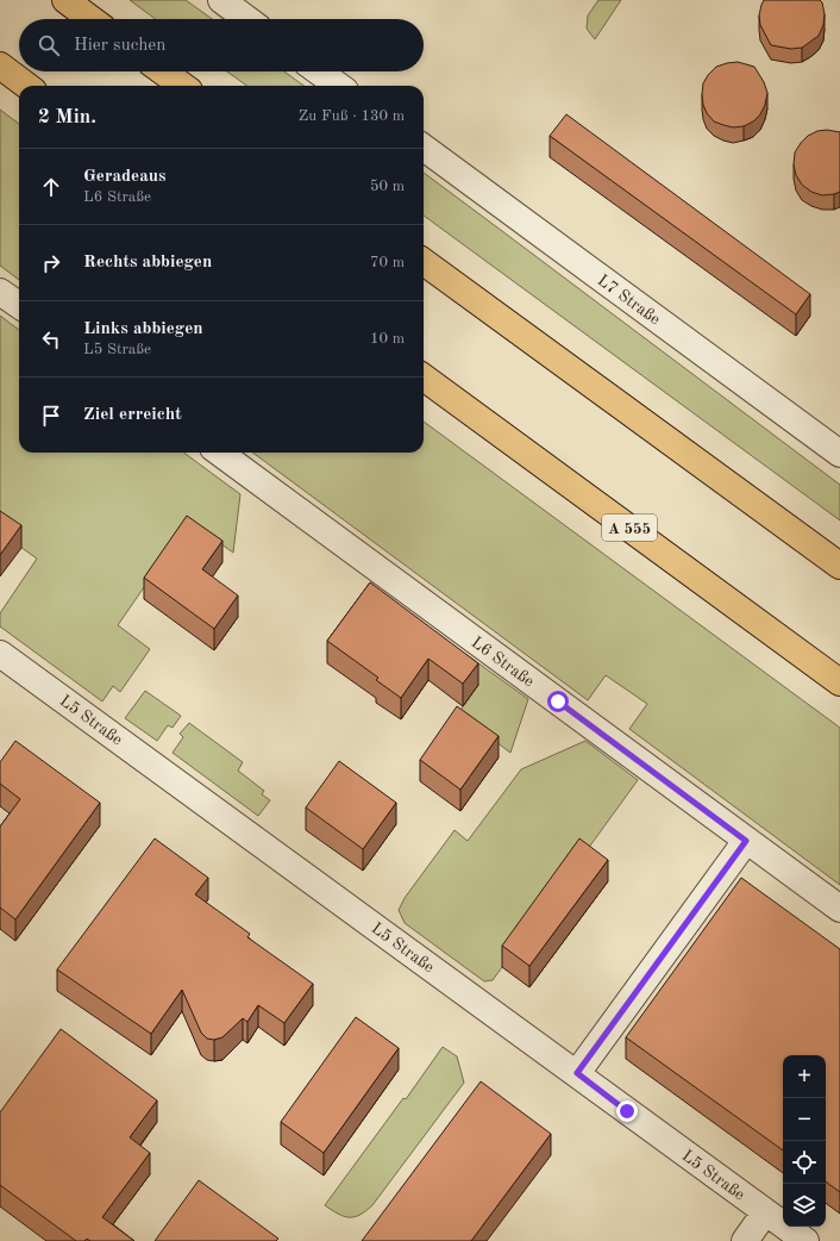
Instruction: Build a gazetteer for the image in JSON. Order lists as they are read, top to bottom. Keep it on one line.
{"streets":{"highway":["A 555"],"lane":["L7 Straße","L6 Straße","L5 Straße"]},"page":{"search":"Hier suchen","heading":["2 Min.","Zu Fuß · 130 m"],"list":[["Geradeaus","L6 Straße","50 m"],["Rechts abbiegen","70 m"],["Links abbiegen","L5 Straße","10 m"],"Ziel erreicht"],"map_buttons":["+","−"]}}
